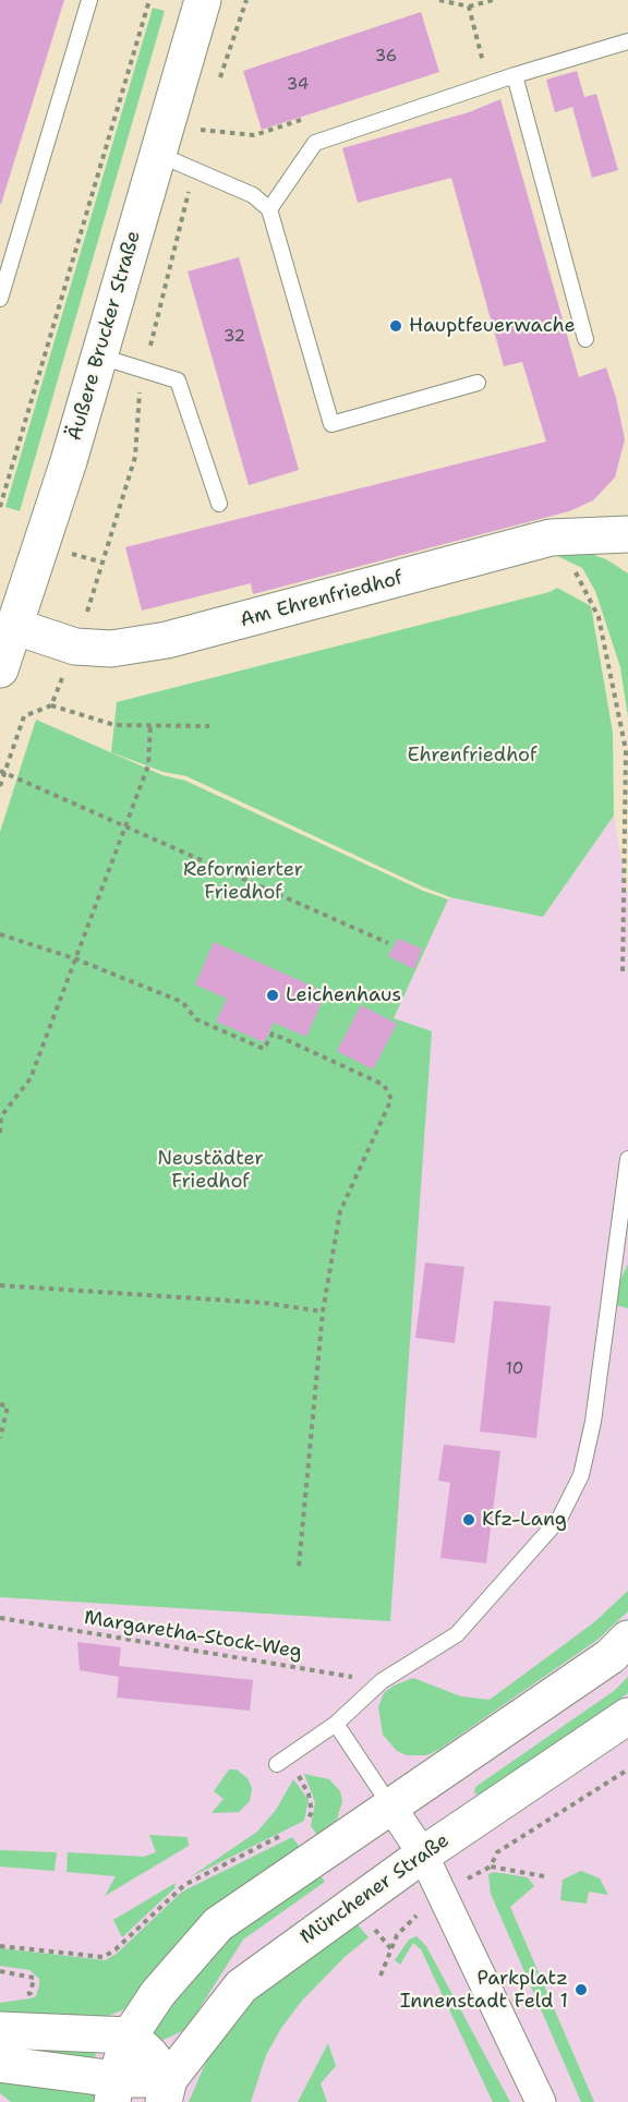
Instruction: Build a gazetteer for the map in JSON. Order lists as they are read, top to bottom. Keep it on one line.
{"streets":{"street":["Äußere Brucker Straße","Am Ehrenfriedhof","Münchener Straße"],"path":["Margaretha-Stock-Weg"]},"crossings":[["Äußere Brucker Straße","Am Ehrenfriedhof"]],"parks":["Ehrenfriedhof","Reformierter Friedhof","Neustädter Friedhof"],"places":["Hauptfeuerwache","Leichenhaus","Kfz-Lang","Parkplatz Innenstadt Feld 1"],"house_numbers":["36","34","32","10"]}
